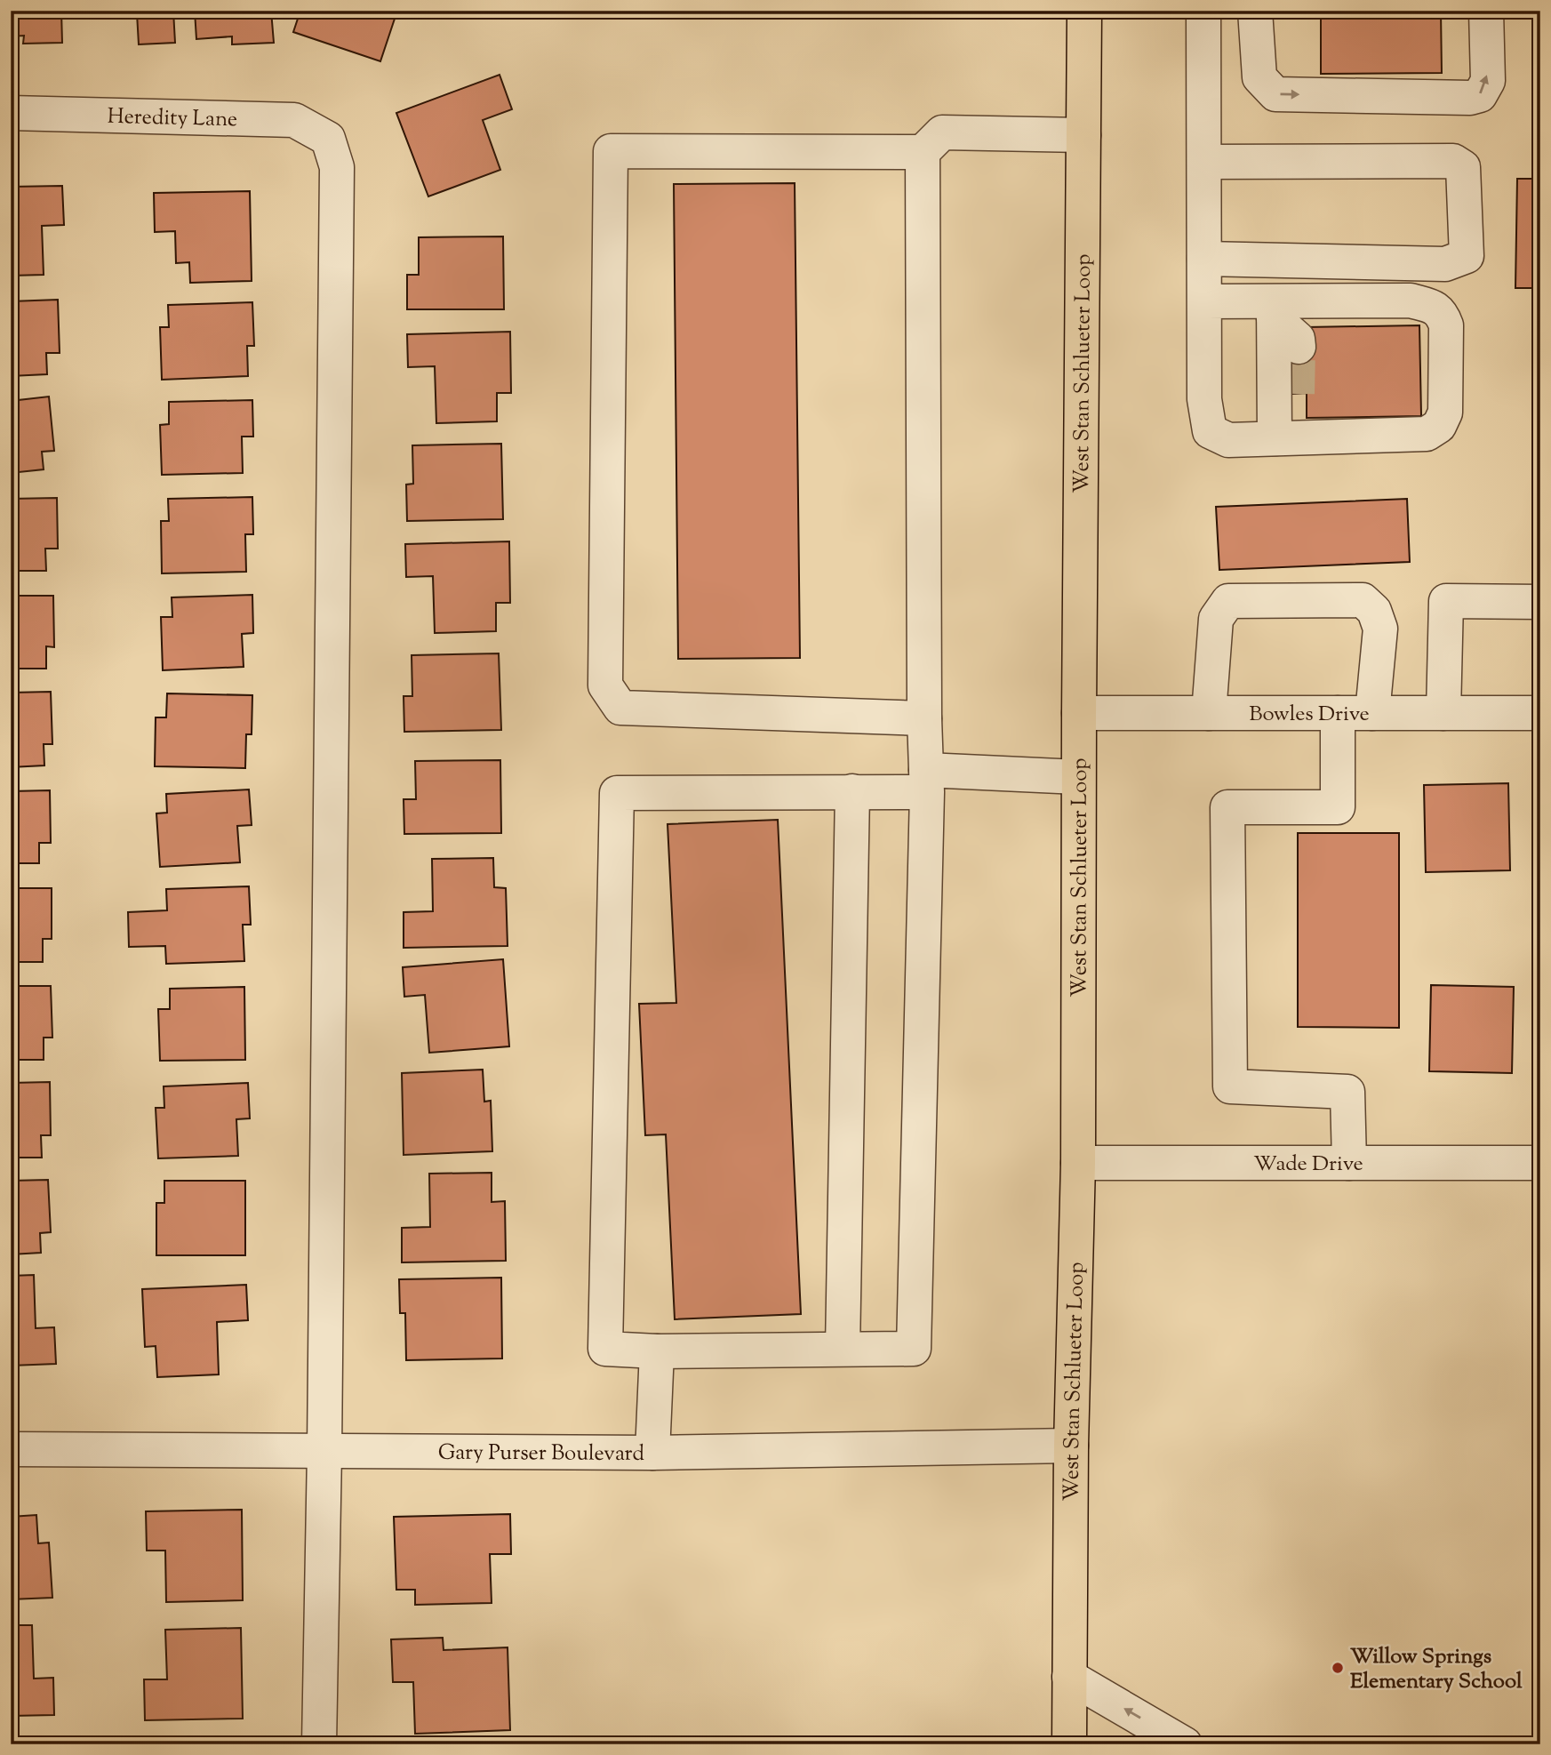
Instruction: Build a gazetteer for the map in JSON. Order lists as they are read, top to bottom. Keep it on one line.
{"streets":{"main road":["West Stan Schlueter Loop"],"street":["Heredity Lane","Bowles Drive","Wade Drive","Gary Purser Boulevard"]},"crossings":[["Heredity Lane","Gary Purser Boulevard"],["West Stan Schlueter Loop","Bowles Drive"],["West Stan Schlueter Loop","Wade Drive"],["West Stan Schlueter Loop","Gary Purser Boulevard"]],"places":["Willow Springs Elementary School"]}
